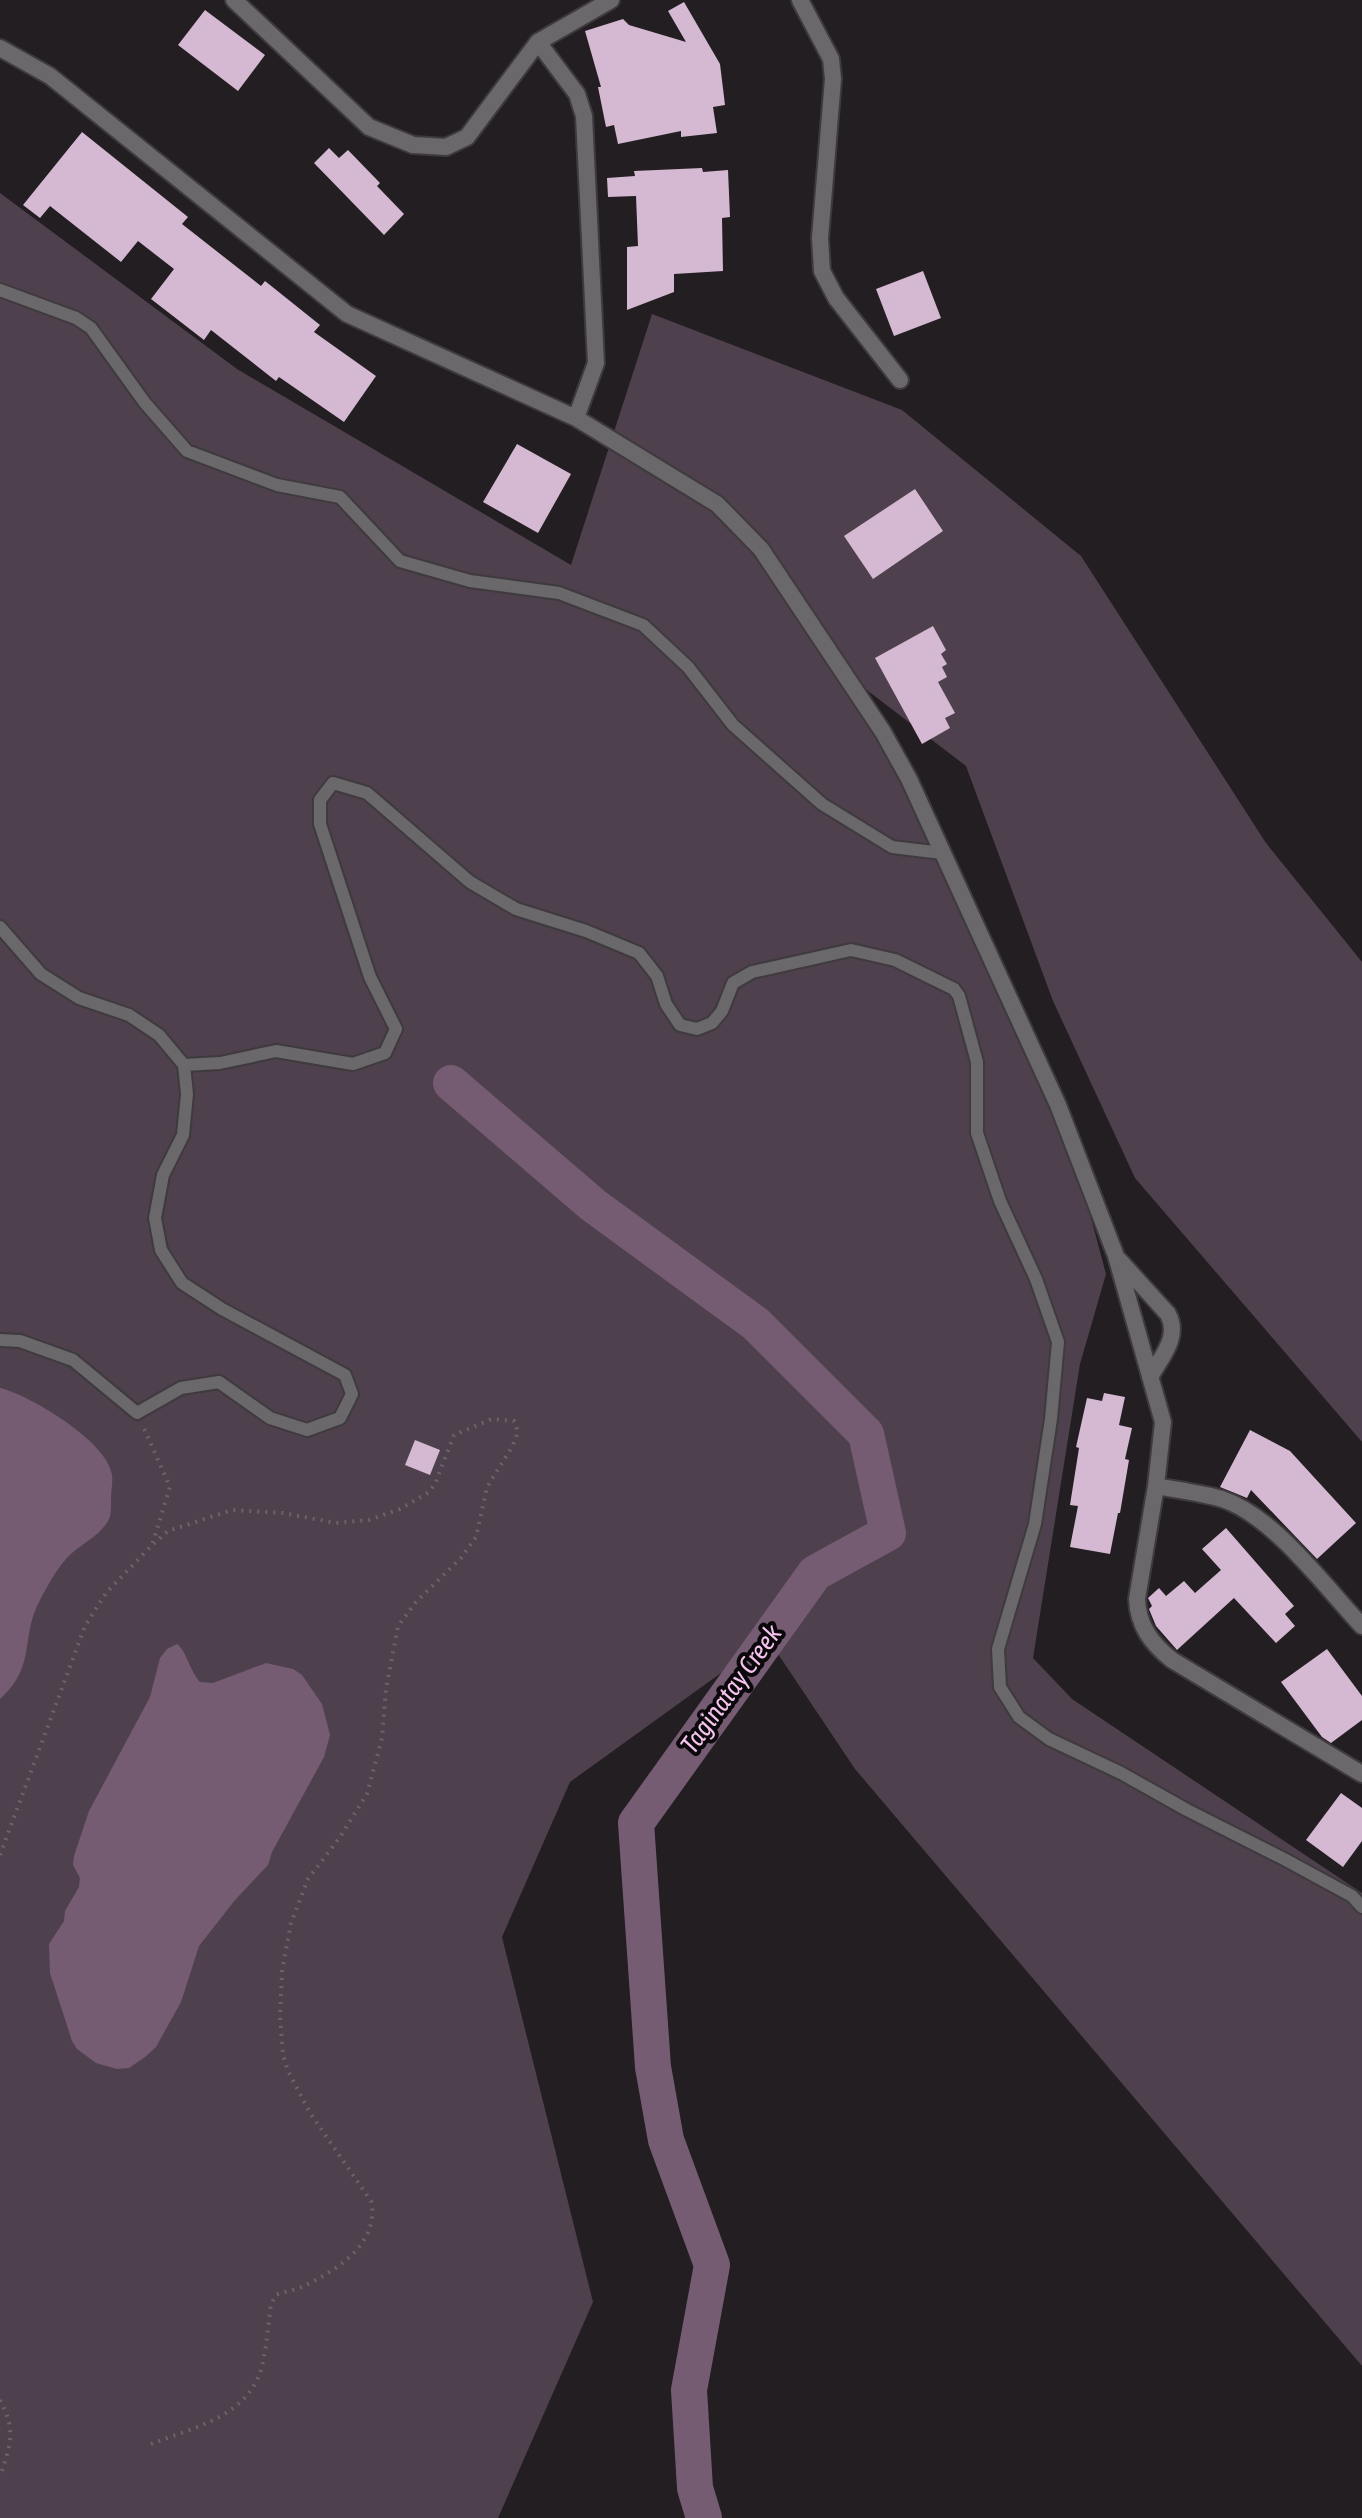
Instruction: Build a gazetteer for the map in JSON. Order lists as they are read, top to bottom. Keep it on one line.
{"water":["Taginatay Creek"]}
